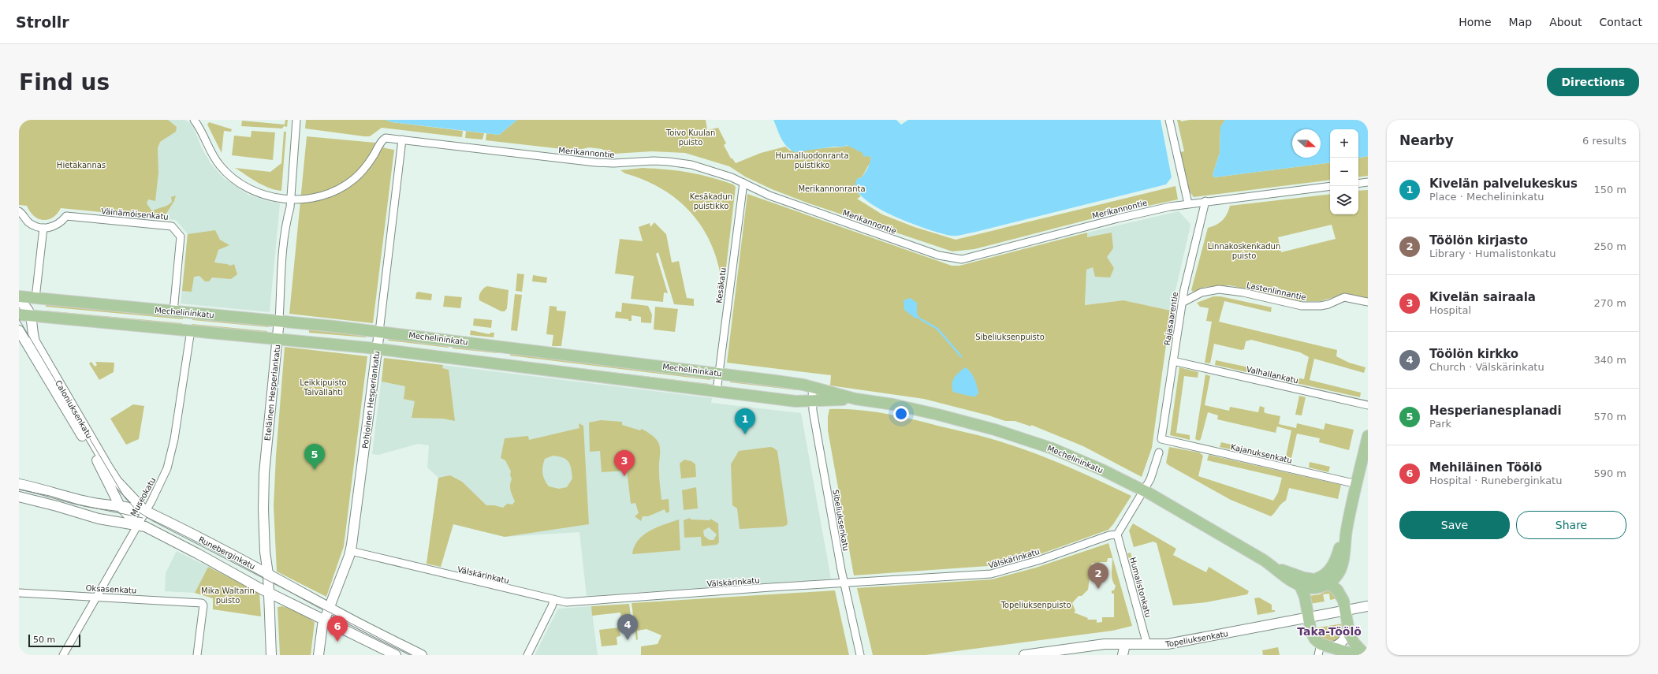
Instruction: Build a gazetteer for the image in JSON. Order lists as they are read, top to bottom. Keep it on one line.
{"streets":{"main road":["Mechelininkatu","Eteläinen Hesperiankatu","Pohjoinen Hesperiankatu","Caloniuksenkatu","Runeberginkatu","Topeliuksenkatu"],"street":["Merikannontie","Väinämöisenkatu","Kesäkatu","Lastenlinnantie","Rajasaarentie","Valhallankatu","Kajanuksenkatu","Museokatu","Sibeliuksenkatu","Välskärinkatu","Humalistonkatu","Oksasenkatu"]},"crossings":[["Merikannontie","Kesäkatu"],["Merikannontie","Rajasaarentie"],["Merikannontie","Eteläinen Hesperiankatu"],["Merikannontie","Pohjoinen Hesperiankatu"],["Väinämöisenkatu","Mechelininkatu"],["Kesäkatu","Mechelininkatu"],["Lastenlinnantie","Rajasaarentie"],["Mechelininkatu","Eteläinen Hesperiankatu"],["Mechelininkatu","Pohjoinen Hesperiankatu"],["Mechelininkatu","Caloniuksenkatu"],["Mechelininkatu","Museokatu"],["Mechelininkatu","Sibeliuksenkatu"],["Mechelininkatu","Topeliuksenkatu"],["Rajasaarentie","Valhallankatu"],["Rajasaarentie","Kajanuksenkatu"],["Eteläinen Hesperiankatu","Runeberginkatu"],["Pohjoinen Hesperiankatu","Runeberginkatu"],["Pohjoinen Hesperiankatu","Välskärinkatu"],["Caloniuksenkatu","Museokatu"],["Caloniuksenkatu","Runeberginkatu"],["Museokatu","Runeberginkatu"],["Museokatu","Oksasenkatu"],["Sibeliuksenkatu","Välskärinkatu"],["Välskärinkatu","Humalistonkatu"],["Humalistonkatu","Topeliuksenkatu"]],"districts":["Taka-Töölö"],"parks":["Toivo Kuulan puisto","Humalluodonranta puistikko","Hietakannas","Merikannonranta","Kesäkadun puistikko","Linnakoskenkadun puisto","Sibeliuksenpuisto","Leikkipuisto Taivallahti","Mika Waltarin puisto","Topeliuksenpuisto"],"scale_bar":"50 m","north":"right","page":{"header":"Strollr","nav":["Home","Map","About","Contact"],"buttons":["Directions",["Save","Share"]],"title":"Find us","heading":["Nearby","6 results"],"map_buttons":["+","−"],"list":[{"mark":"1","name":"Kivelän palvelukeskus","note":"Place · Mechelininkatu","value":"150 m"},{"mark":"2","name":"Töölön kirjasto","note":"Library · Humalistonkatu","value":"250 m"},{"mark":"3","name":"Kivelän sairaala","note":"Hospital","value":"270 m"},{"mark":"4","name":"Töölön kirkko","note":"Church · Välskärinkatu","value":"340 m"},{"mark":"5","name":"Hesperianesplanadi","note":"Park","value":"570 m"},{"mark":"6","name":"Mehiläinen Töölö","note":"Hospital · Runeberginkatu","value":"590 m"}],"pins":["1","5","3","2","4","6"],"scale":"50 m"}}
